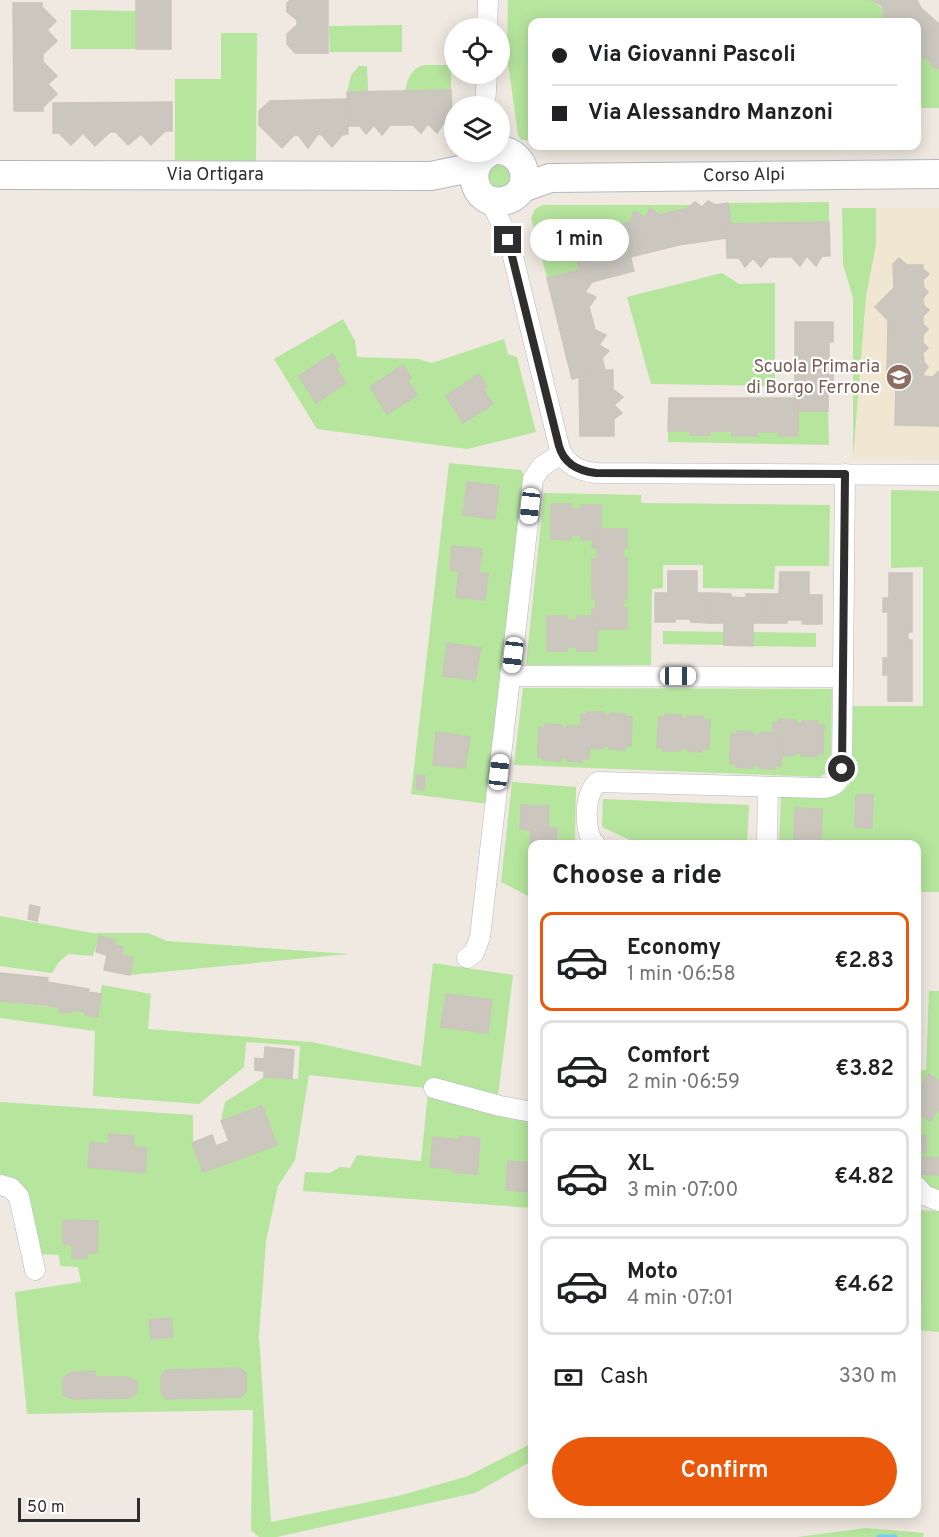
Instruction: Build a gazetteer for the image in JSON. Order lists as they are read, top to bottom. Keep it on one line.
{"streets":{"street":["Via Ortigara","Corso Alpi"]},"crossings":[["Via Ortigara","Corso Alpi"]],"places":{"school or university":["Scuola Primaria di Borgo Ferrone"]},"scale_bar":"50 m","page":{"banner":["Via Giovanni Pascoli","Via Alessandro Manzoni"],"bubble":"1 min","heading":"Choose a ride","list":[{"name":"Economy","note":"1 min · 06:58","value":"€2.83"},{"name":"Comfort","note":"2 min · 06:59","value":"€3.82"},{"name":"XL","note":"3 min · 07:00","value":"€4.82"},{"name":"Moto","note":"4 min · 07:01","value":"€4.62"}],"pay":["Cash","330 m"],"buttons":"Confirm","scale":"50 m"}}
